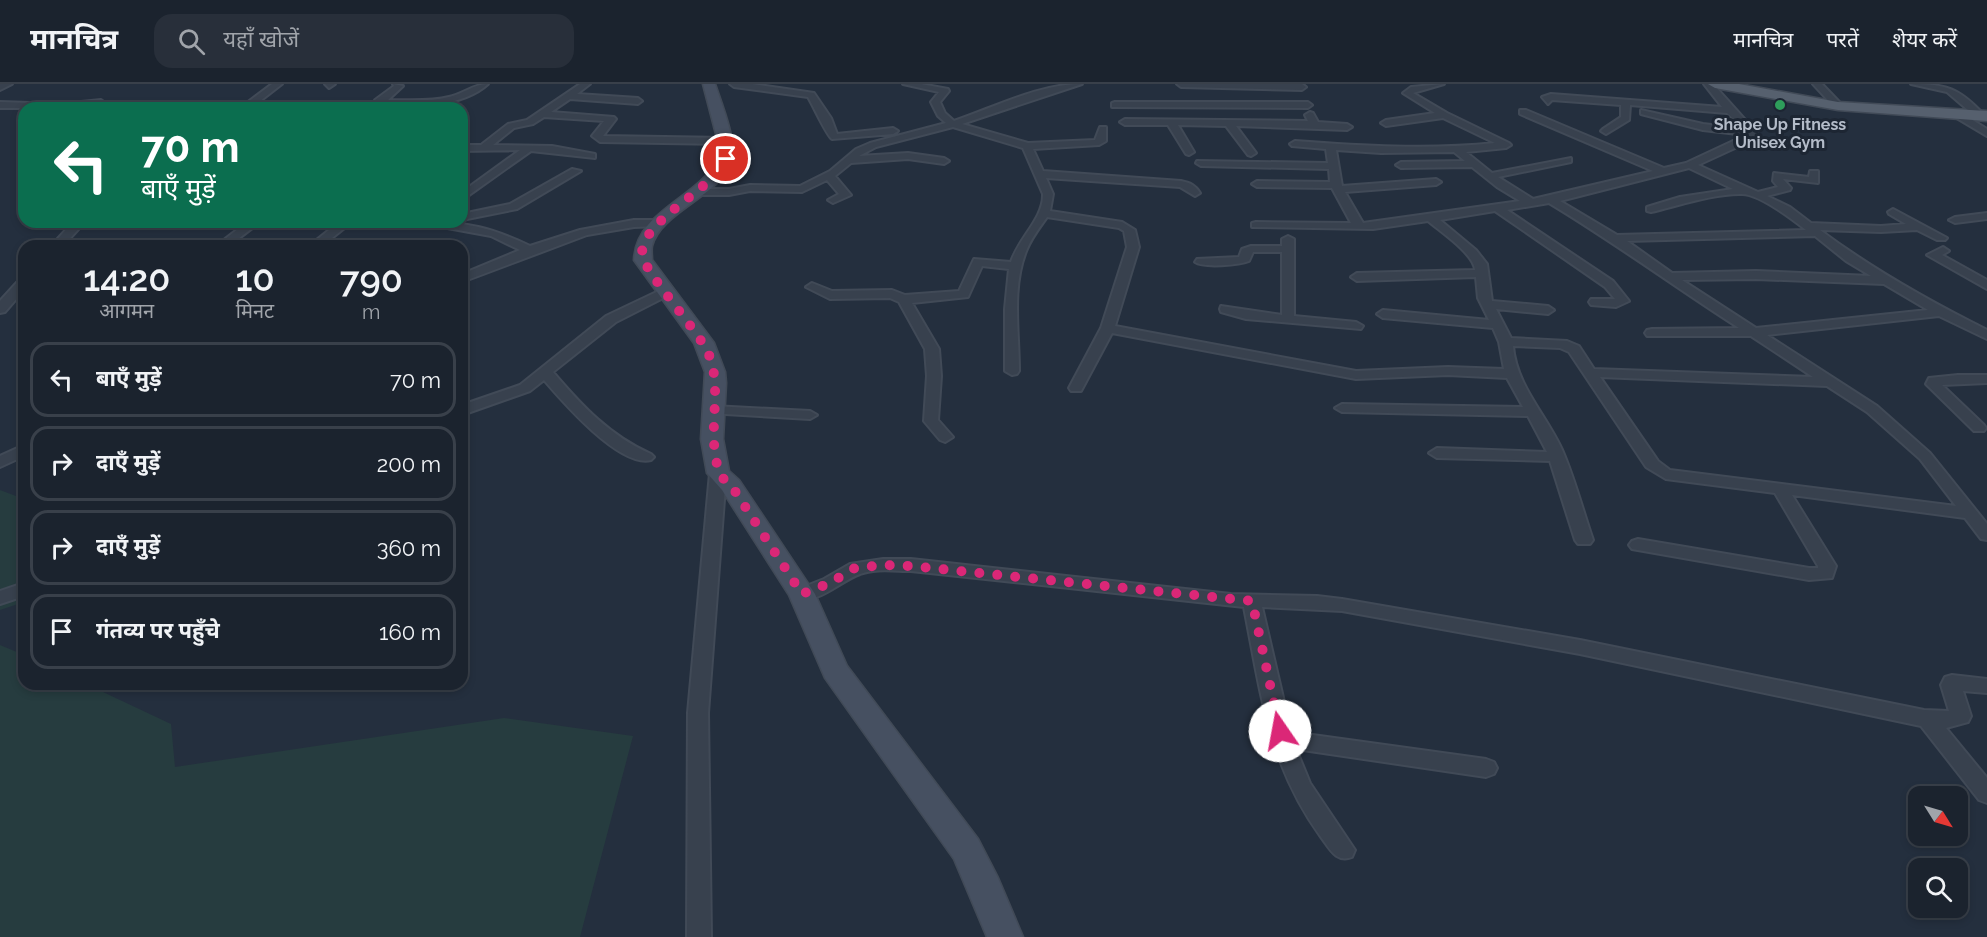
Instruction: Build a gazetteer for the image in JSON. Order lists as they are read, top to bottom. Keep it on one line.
{"places":["Shape Up Fitness Unisex Gym"],"north":"bottom right","page":{"header":"मानचित्र","search":"यहाँ खोजें","nav":["मानचित्र","परतें","शेयर करें"],"turn":["70 m","बाएँ मुड़ें"],"eta":["14:20","आगमन","10","मिनट","790","m"],"list":[{"name":"बाएँ मुड़ें","value":"70 m"},{"name":"दाएँ मुड़ें","value":"200 m"},{"name":"दाएँ मुड़ें","value":"360 m"},{"name":"गंतव्य पर पहुँचे","value":"160 m"}]}}
